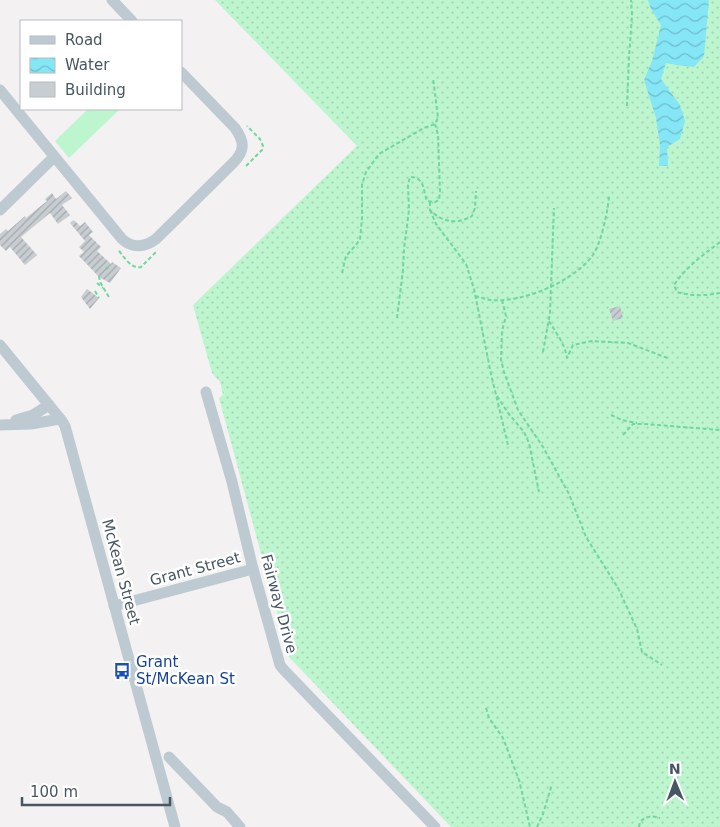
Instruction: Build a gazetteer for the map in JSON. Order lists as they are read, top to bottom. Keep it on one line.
{"streets":{"street":["Grant Street","McKean Street","Fairway Drive"]},"crossings":[["Grant Street","McKean Street"],["Grant Street","Fairway Drive"]],"places":{"bus stop":["Grant St/McKean St"]},"legend":["Road","Water","Building"],"scale_bar":"100 m","north":"top"}
